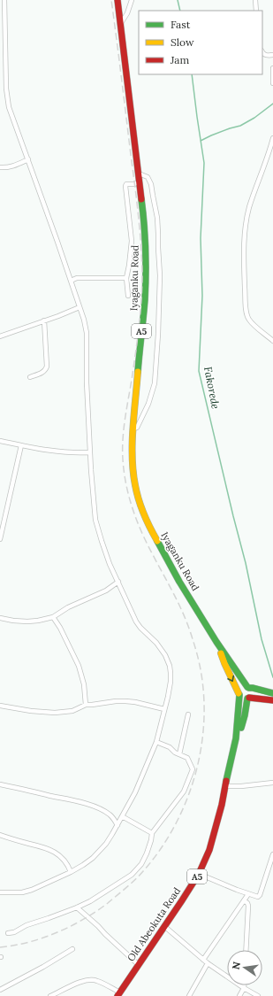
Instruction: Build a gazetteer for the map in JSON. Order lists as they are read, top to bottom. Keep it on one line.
{"streets":{"main road":["Iyaganku Road","A5","Old Abeokuta Road"]},"crossings":[["Iyaganku Road","Old Abeokuta Road"]],"water":["Fakorede"],"legend":["Fast","Slow","Jam"],"north":"left"}
